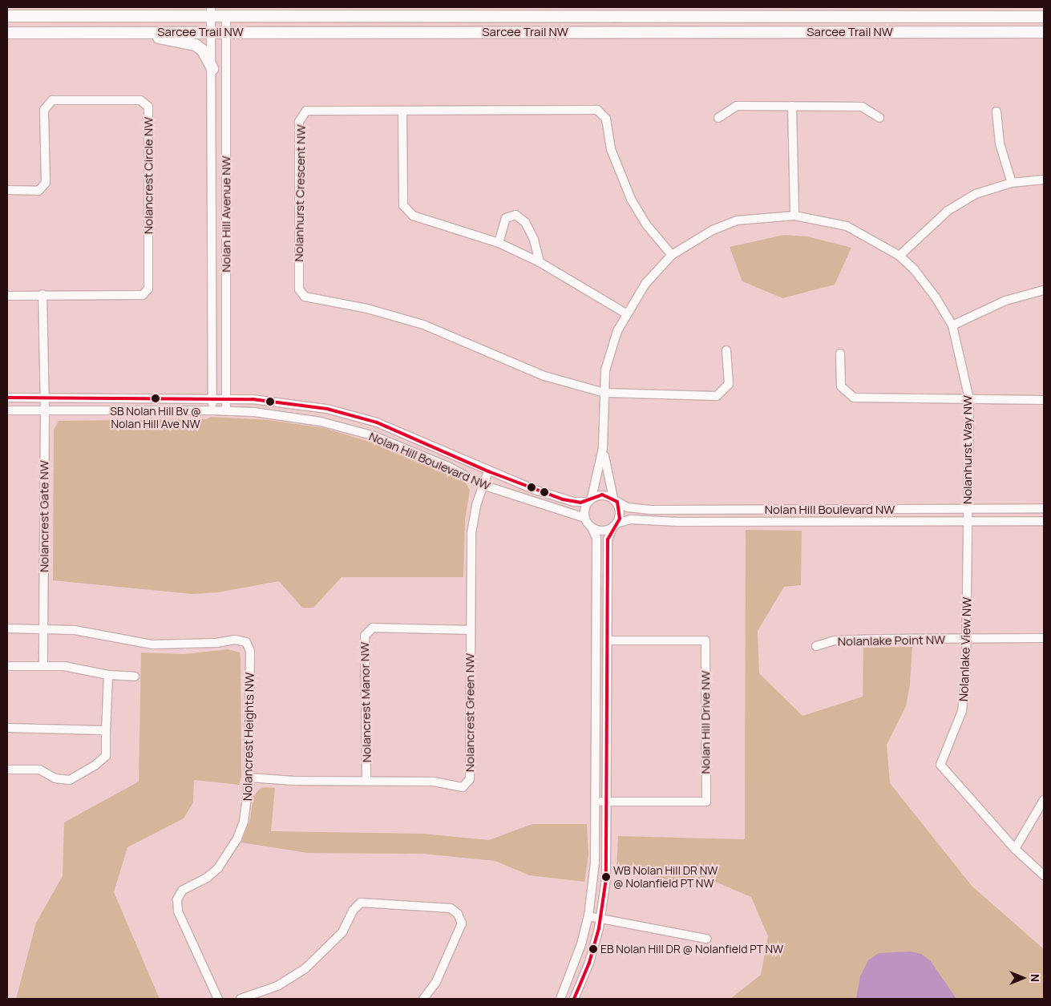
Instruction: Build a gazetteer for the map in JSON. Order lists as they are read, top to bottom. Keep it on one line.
{"streets":{"main road":["Sarcee Trail NW"],"street":["Nolancrest Circle NW","Nolanhurst Crescent NW","Nolan Hill Avenue NW","Nolanhurst Way NW","Nolan Hill Boulevard NW","Nolancrest Gate NW","Nolanlake Point NW","Nolanlake View NW","Nolancrest Manor NW","Nolancrest Green NW","Nolan Hill Drive NW","Nolancrest Heights NW"]},"crossings":[["Sarcee Trail NW","Nolan Hill Avenue NW"],["Nolanhurst Crescent NW","Nolanhurst Way NW"],["Nolan Hill Avenue NW","Nolan Hill Boulevard NW"],["Nolanhurst Way NW","Nolan Hill Boulevard NW"],["Nolanhurst Way NW","Nolanlake View NW"],["Nolan Hill Boulevard NW","Nolancrest Gate NW"],["Nolan Hill Boulevard NW","Nolanlake View NW"],["Nolan Hill Boulevard NW","Nolancrest Green NW"],["Nolancrest Gate NW","Nolancrest Heights NW"],["Nolanlake Point NW","Nolanlake View NW"],["Nolancrest Manor NW","Nolancrest Green NW"],["Nolancrest Green NW","Nolancrest Heights NW"]],"places":["SB Nolan Hill Bv @ Nolan Hill Ave NW","WB Nolan Hill DR NW @ Nolanfield PT NW","EB Nolan Hill DR @ Nolanfield PT NW"],"north":"right"}
